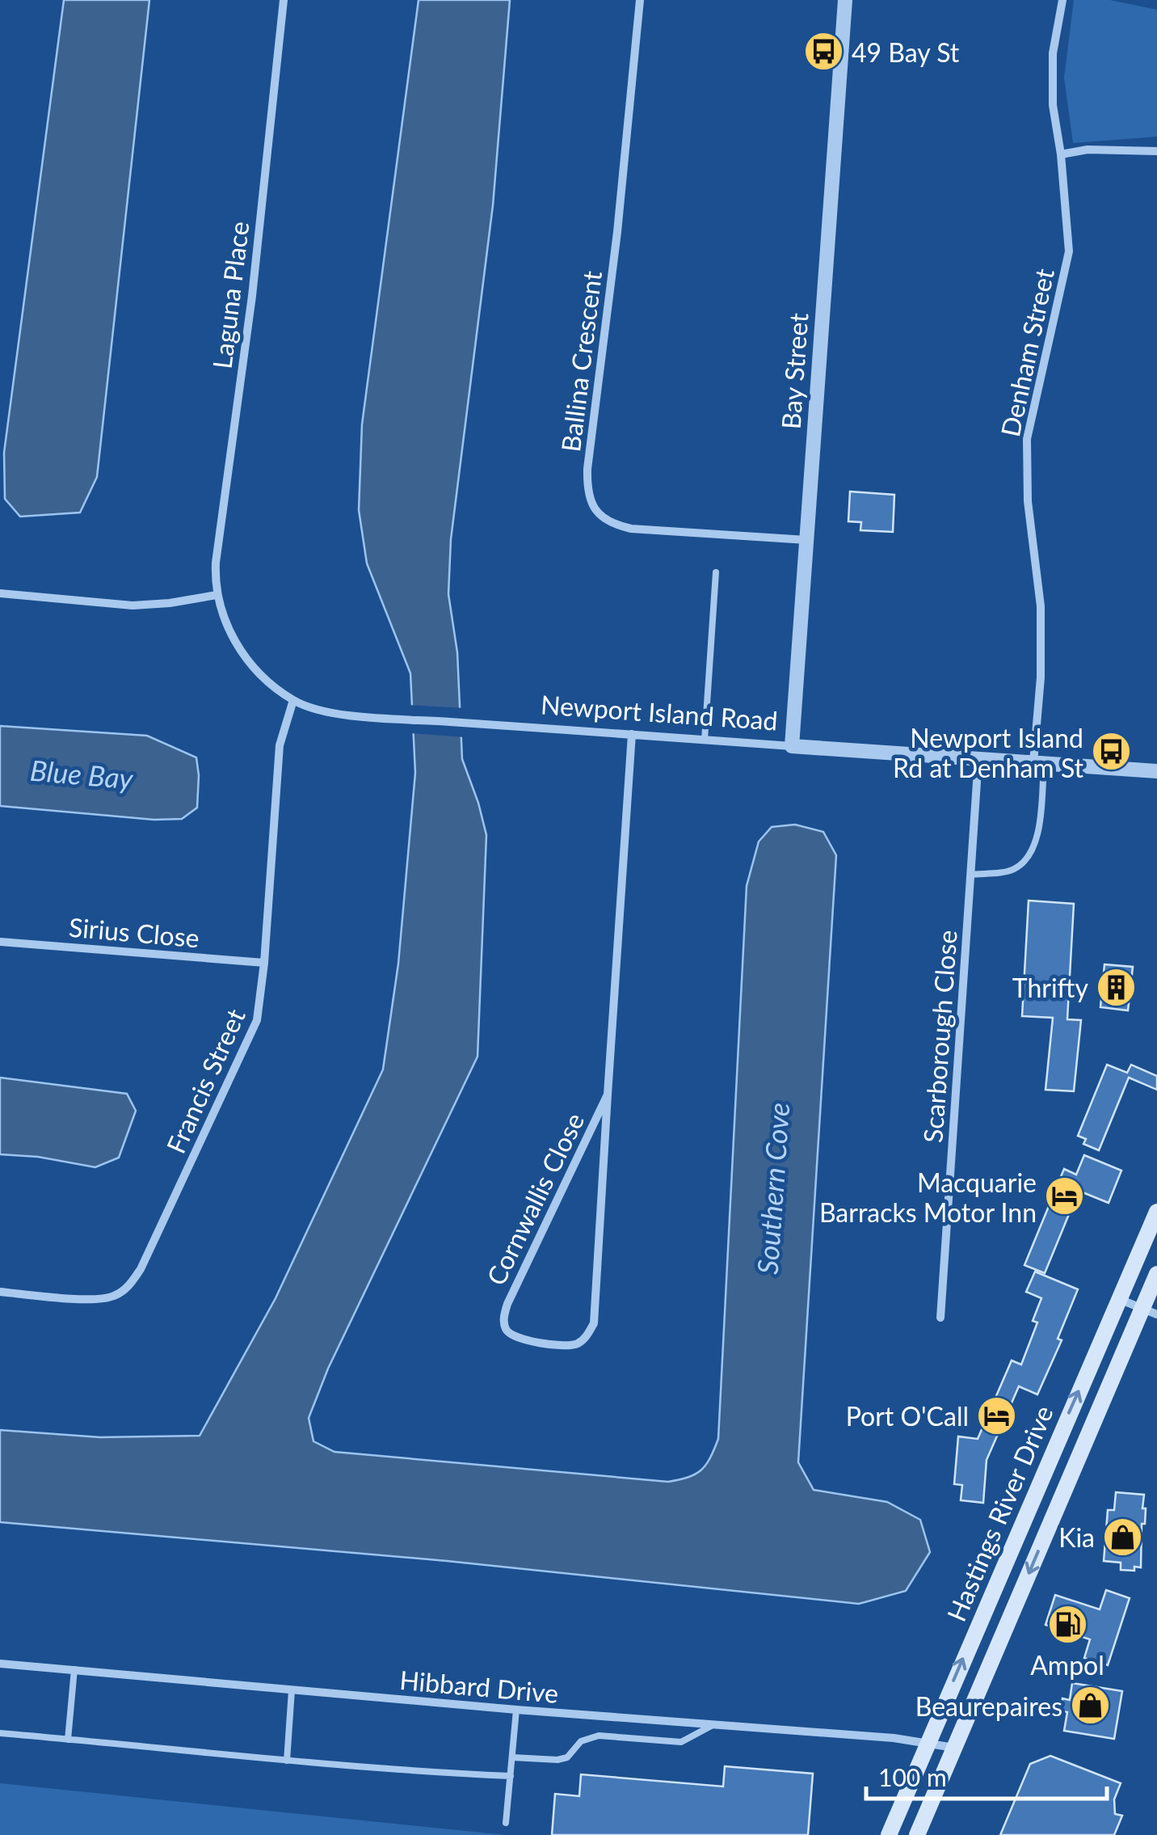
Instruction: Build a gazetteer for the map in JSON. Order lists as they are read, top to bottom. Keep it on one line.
{"streets":{"main road":["Hastings River Drive"],"street":["Laguna Place","Denham Street","Ballina Crescent","Bay Street","Newport Island Road","Sirius Close","Scarborough Close","Francis Street","Cornwallis Close","Hibbard Drive"]},"crossings":[["Laguna Place","Newport Island Road"],["Denham Street","Newport Island Road"],["Ballina Crescent","Bay Street"],["Bay Street","Newport Island Road"],["Newport Island Road","Scarborough Close"],["Newport Island Road","Francis Street"],["Newport Island Road","Cornwallis Close"],["Sirius Close","Francis Street"],["Hastings River Drive","Hibbard Drive"]],"water":["Blue Bay","Southern Cove"],"places":{"bus stop":["49 Bay St","Newport Island Rd at Denham St"],"building":["Thrifty"],"hotel":["Macquarie Barracks Motor Inn","Port O'Call"],"shop":["Kia","Beaurepaires"],"fuel station":["Ampol"]},"scale_bar":"100 m"}
